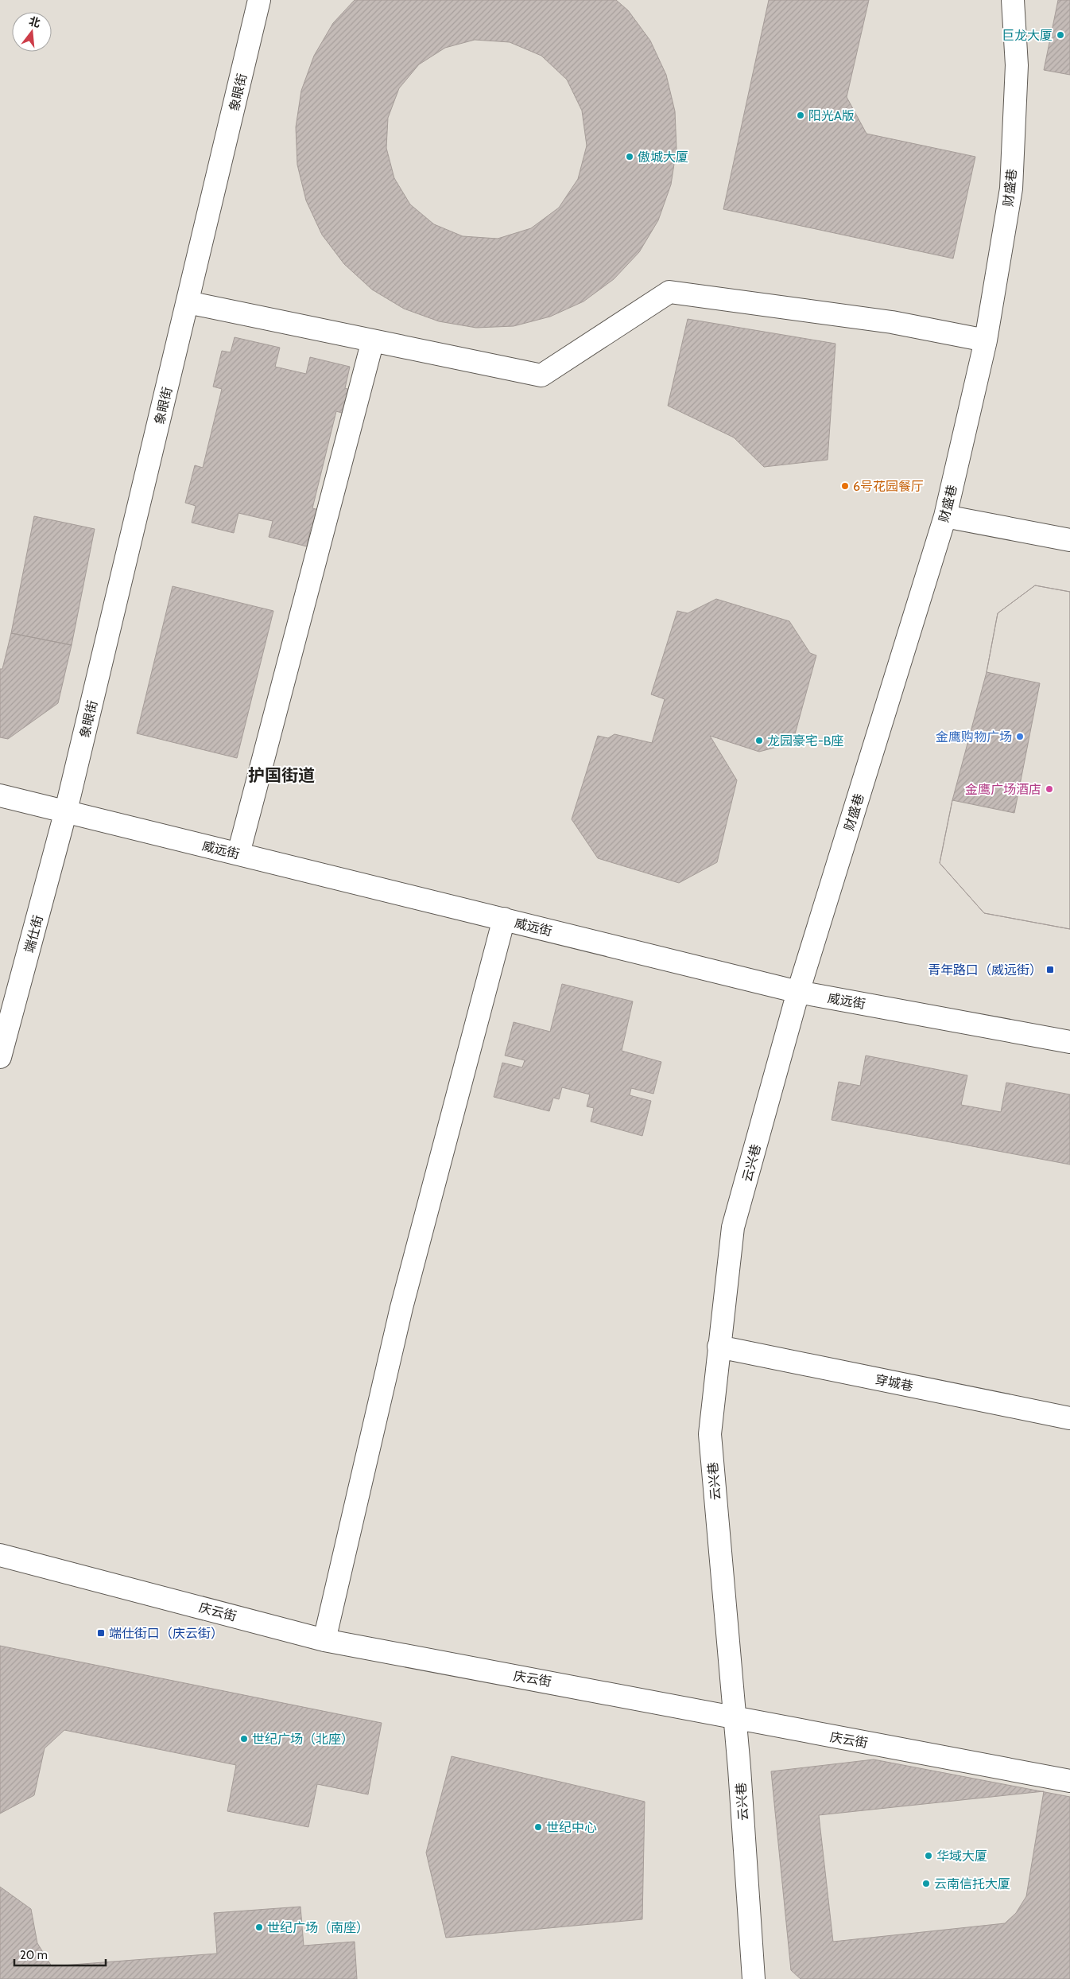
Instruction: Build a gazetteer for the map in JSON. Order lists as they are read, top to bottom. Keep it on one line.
{"streets":{"street":["象眼街","财盛巷","威远街","端仕街","云兴巷","穿城巷","庆云街"]},"crossings":[["象眼街","威远街"],["象眼街","端仕街"],["财盛巷","威远街"],["财盛巷","云兴巷"],["威远街","端仕街"],["威远街","云兴巷"],["云兴巷","穿城巷"],["云兴巷","庆云街"]],"districts":["护国街道"],"places":{"other":["巨龙大厦","阳光A版","傲城大厦","6号花园餐厅","金鹰购物广场","龙园豪宅-B座","金鹰广场酒店","世纪广场（北座）","世纪中心","华域大厦","云南信托大厦","世纪广场（南座）"],"transit":["青年路口（威远街）","端仕街口（庆云街）"]},"scale_bar":"20 m","north":"top"}
